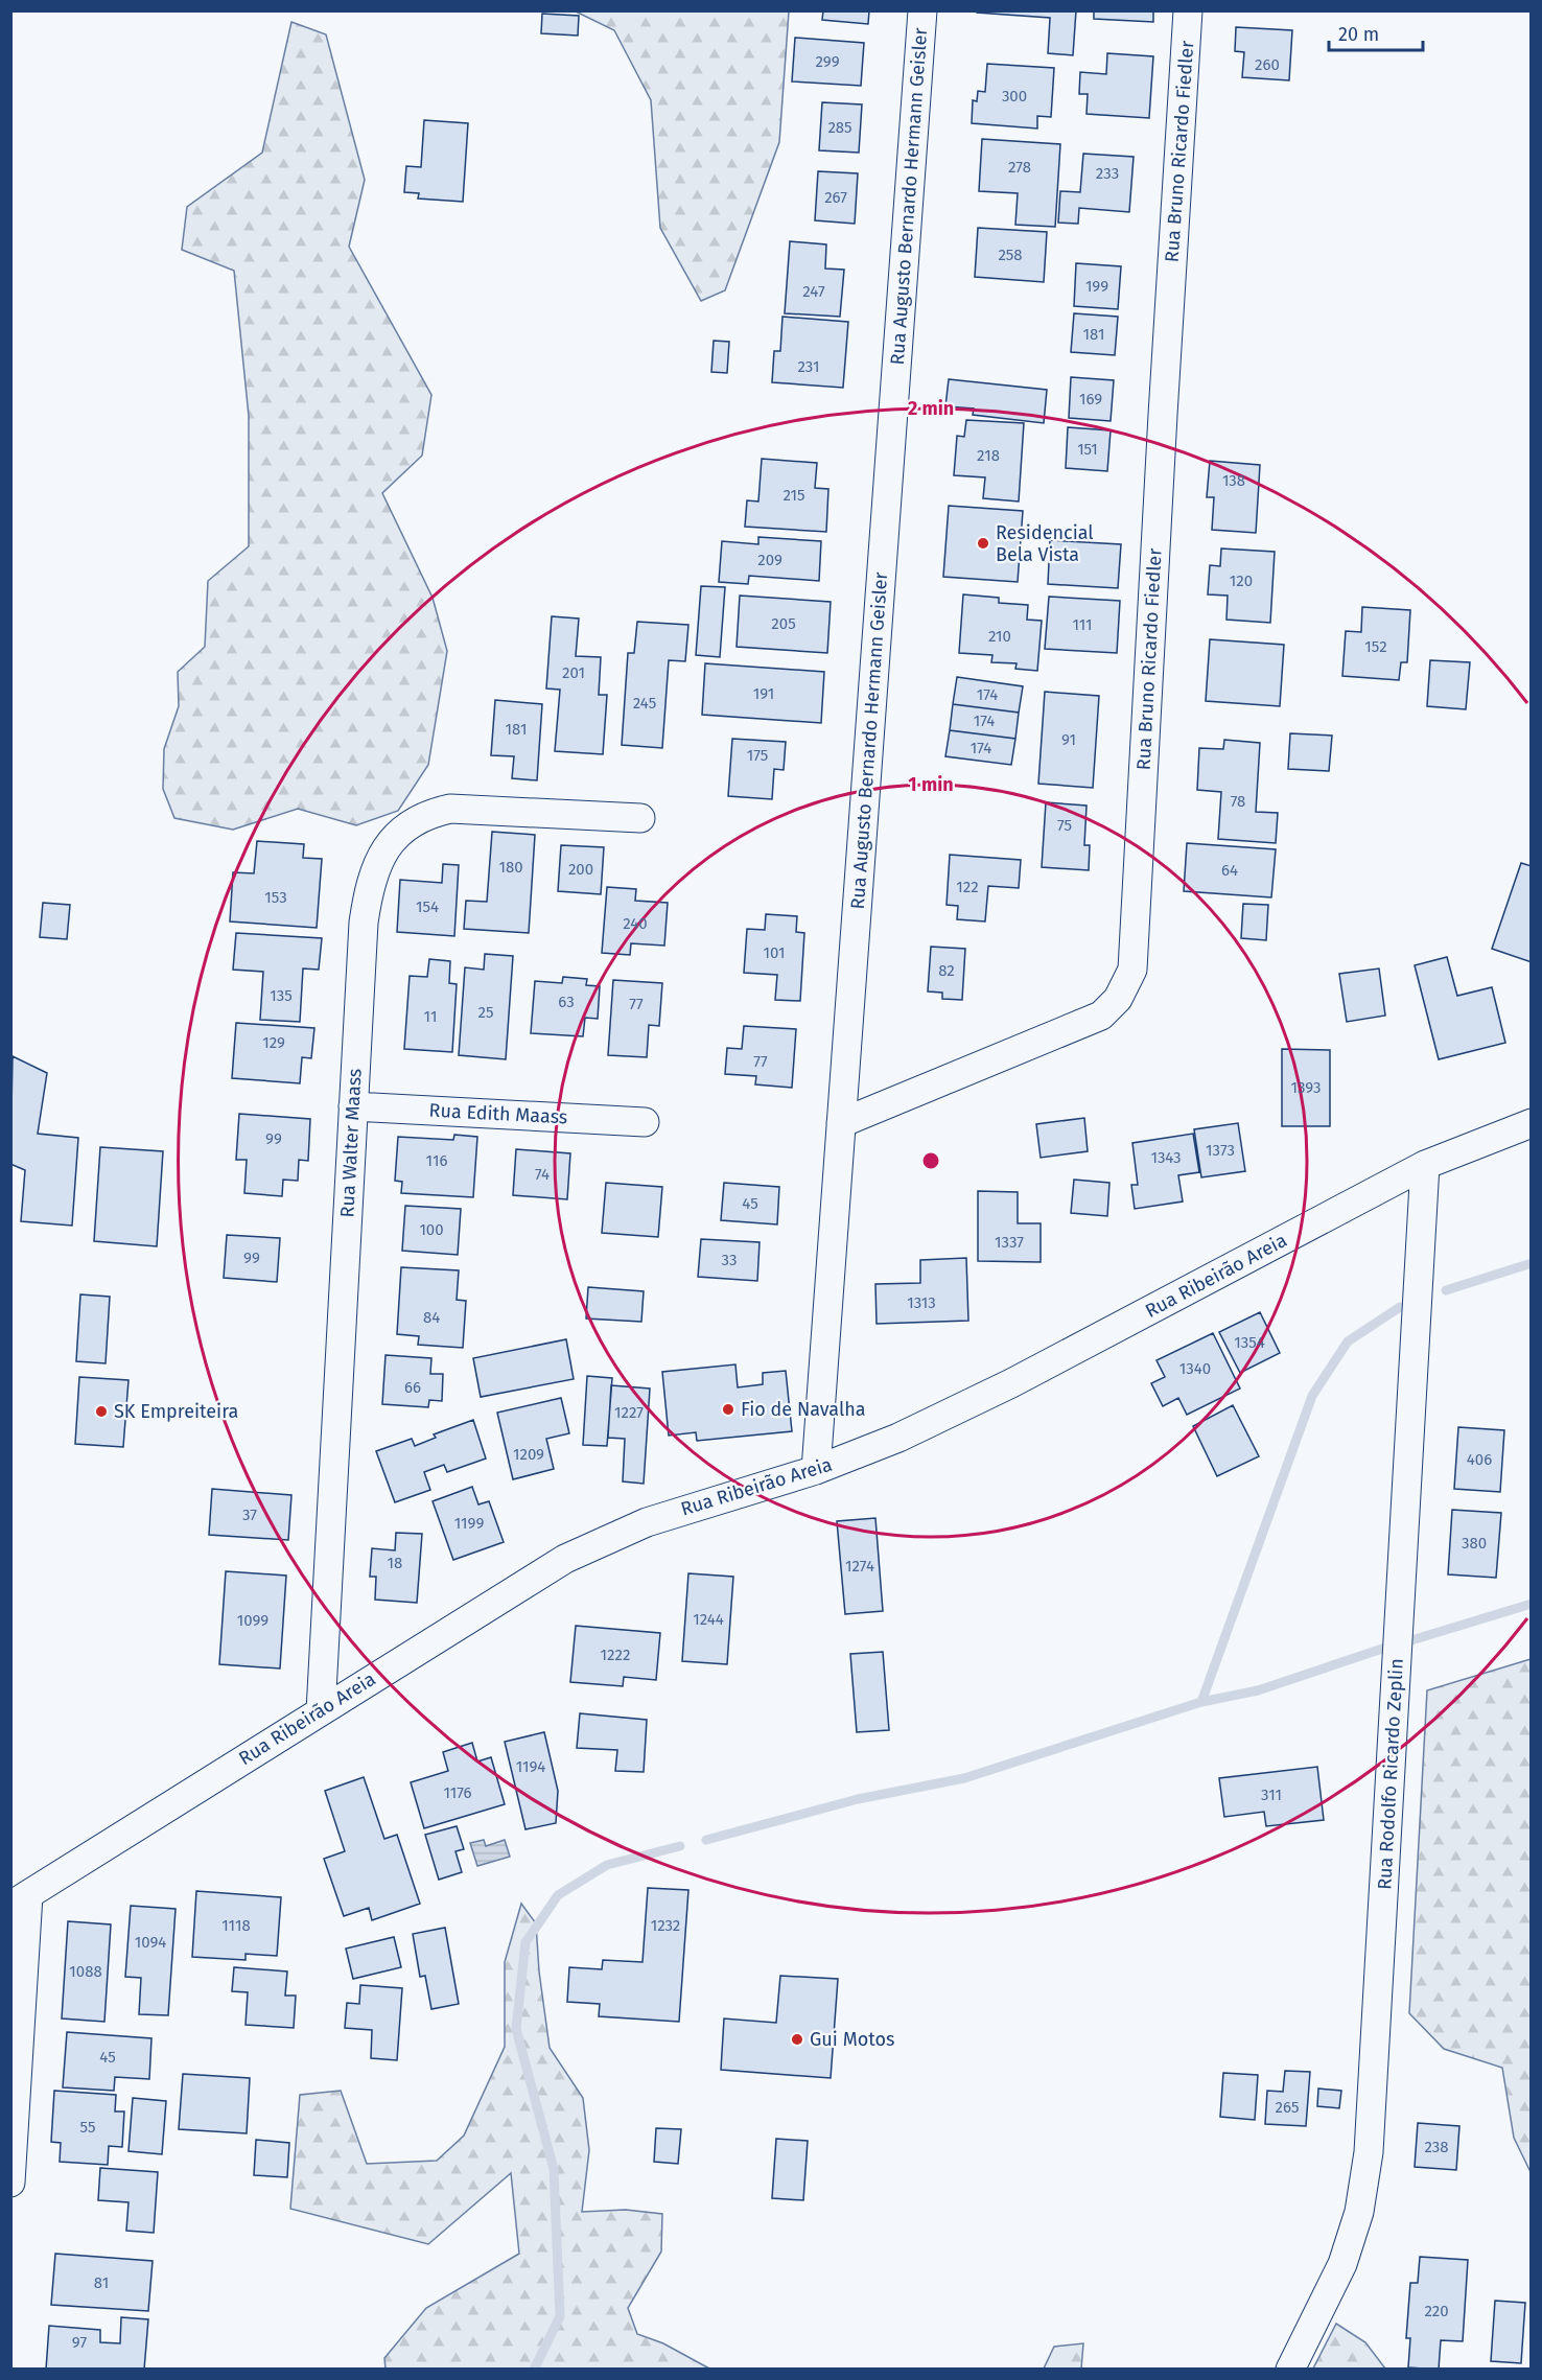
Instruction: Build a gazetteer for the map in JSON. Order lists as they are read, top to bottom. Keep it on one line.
{"streets":{"street":["Rua Bruno Ricardo Fiedler","Rua Augusto Bernardo Hermann Geisler","Rua Edith Maass","Rua Walter Maass","Rua Ribeirão Areia","Rua Rodolfo Ricardo Zeplin"]},"crossings":[["Rua Bruno Ricardo Fiedler","Rua Augusto Bernardo Hermann Geisler"],["Rua Augusto Bernardo Hermann Geisler","Rua Ribeirão Areia"],["Rua Edith Maass","Rua Walter Maass"],["Rua Walter Maass","Rua Ribeirão Areia"],["Rua Ribeirão Areia","Rua Rodolfo Ricardo Zeplin"]],"places":["Residencial Bela Vista","Fio de Navalha","SK Empreiteira","Gui Motos"],"house_numbers":["299","260","300","285","278","233","267","258","199","247","181","231","169","151","218","138","215","209","120","205","111","210","152","201","191","174","245","174","181","91","174","175","78","75","180","200","64","122","153","154","240","101","82","135","63","77","25","11","129","77","1393","99","1373","1343","116","74","45","100","1337","99","33","1313","84","1354","1340","66","1227","1209","406","37","1199","380","18","1274","1244","1099","1222","1194","1176","311","1118","1232","1094","1088","45","265","55","238","81","220","97"],"scale_bar":"20 m","rings":["2 min","1 min"]}
